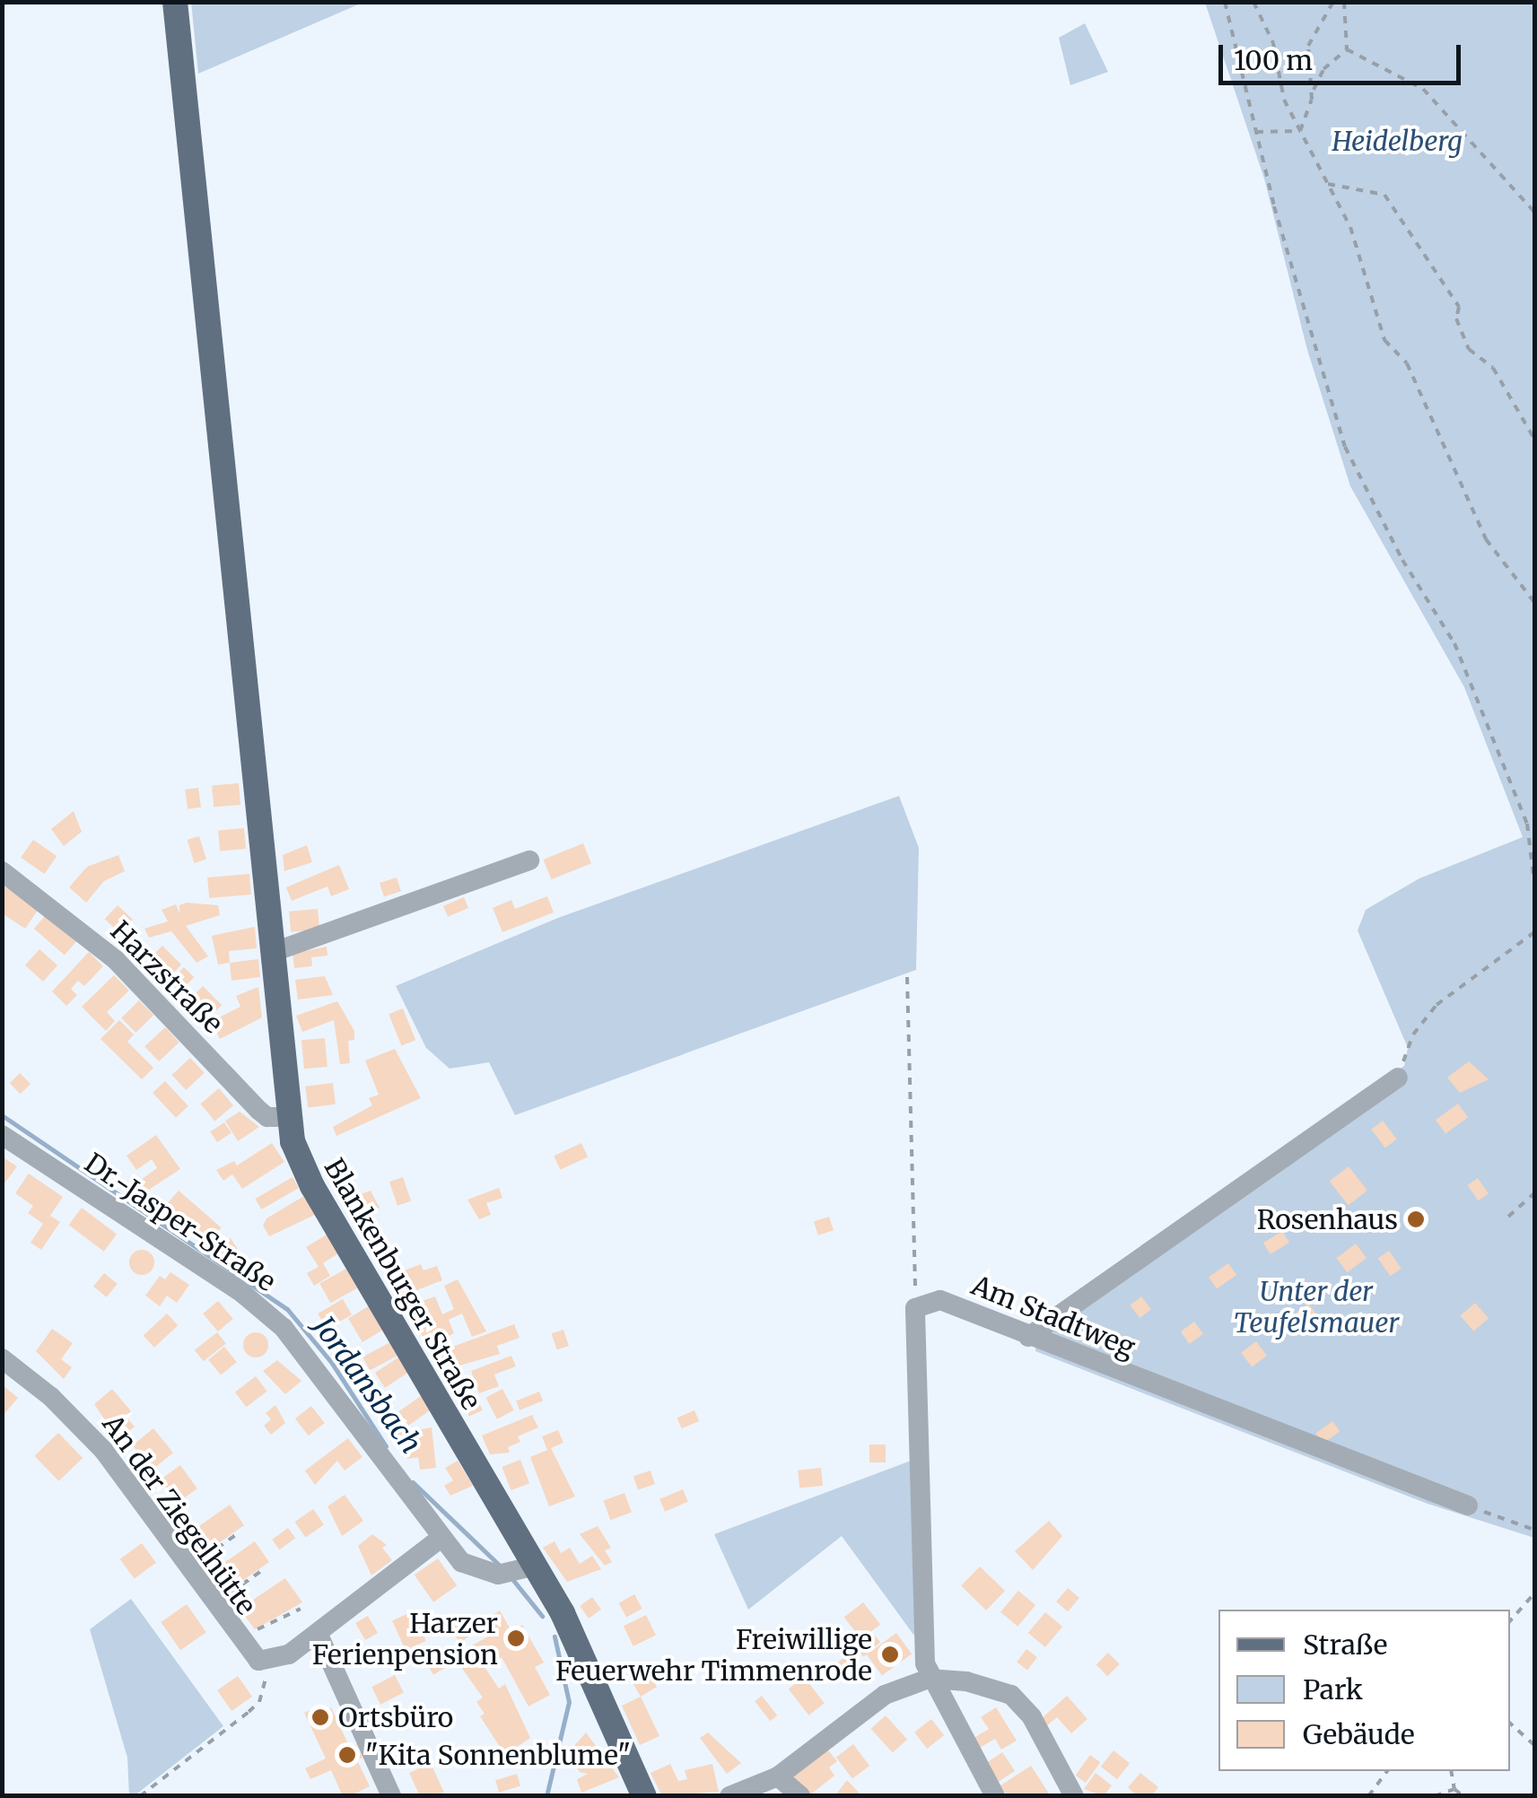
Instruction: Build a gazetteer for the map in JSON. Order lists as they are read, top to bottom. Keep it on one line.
{"streets":{"main road":["Blankenburger Straße"],"street":["Harzstraße","Dr.-Jasper-Straße","Am Stadtweg","An der Ziegelhütte"]},"crossings":[["Harzstraße","Blankenburger Straße"],["Dr.-Jasper-Straße","Blankenburger Straße"]],"water":["Jordansbach"],"parks":["Heidelberg","Unter der Teufelsmauer"],"places":["Rosenhaus","Harzer Ferienpension","Freiwillige Feuerwehr Timmenrode","Ortsbüro","\"Kita Sonnenblume\""],"legend":["Straße","Park","Gebäude"],"scale_bar":"100 m"}
